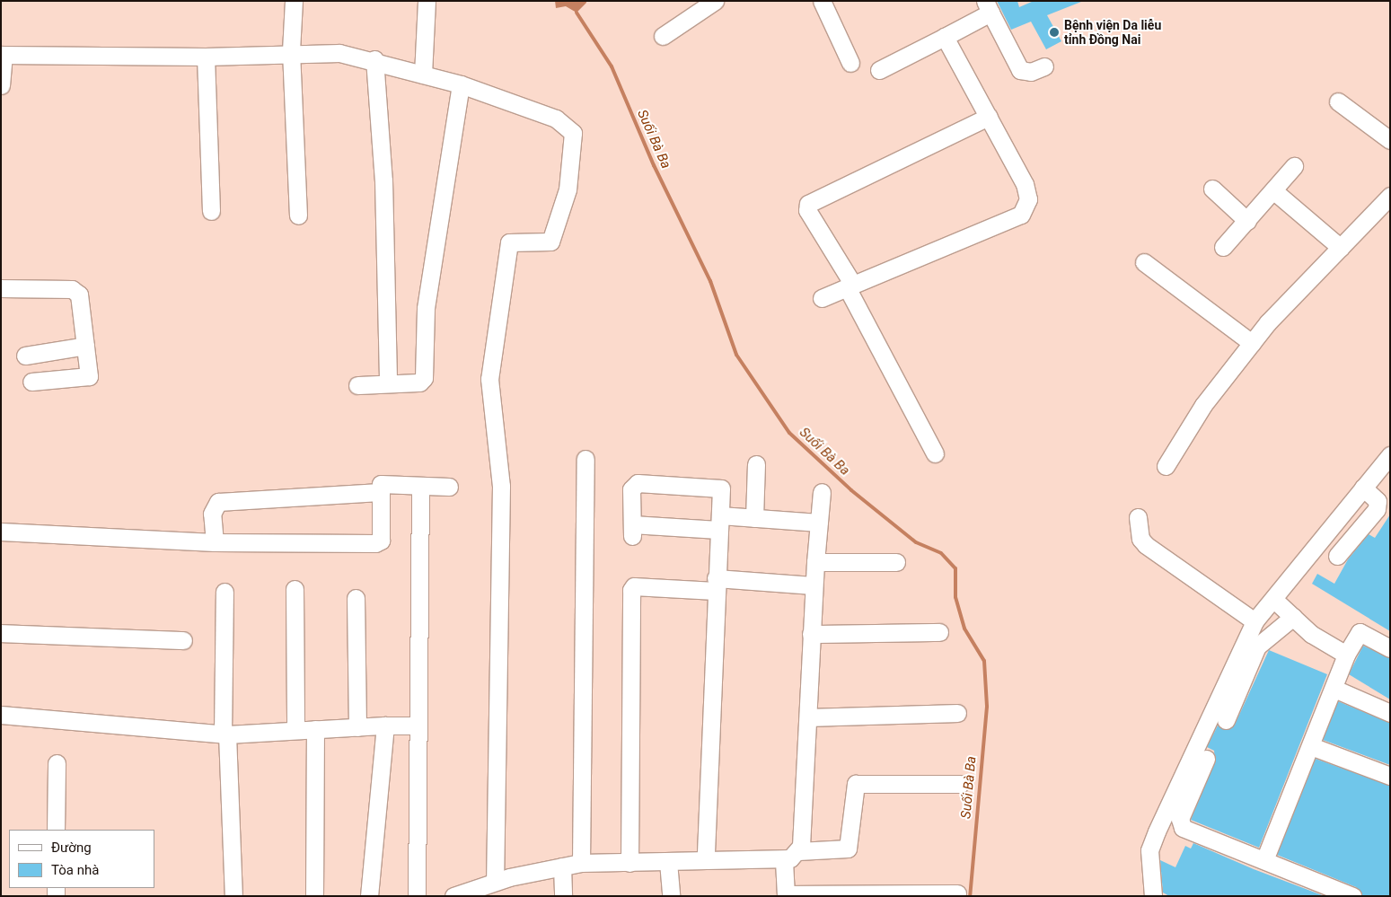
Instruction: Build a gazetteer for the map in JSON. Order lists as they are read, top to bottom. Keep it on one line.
{"water":["Suối Bà Ba"],"places":["Bệnh viện Da liễu tỉnh Đồng Nai"],"legend":["Đường","Tòa nhà"]}
